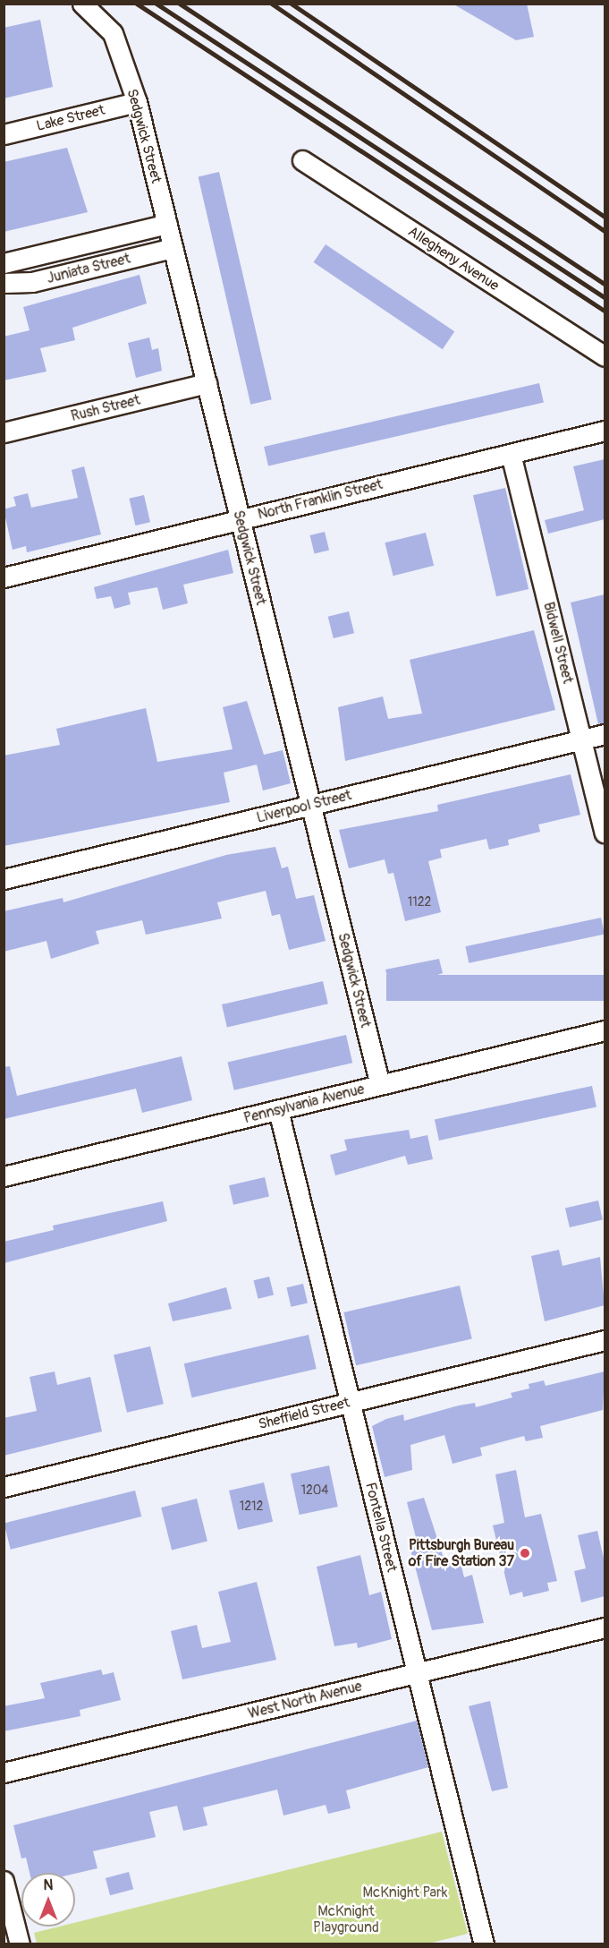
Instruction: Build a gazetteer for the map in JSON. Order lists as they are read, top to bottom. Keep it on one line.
{"streets":{"street":["Lake Street","Sedgwick Street","Allegheny Avenue","Juniata Street","Rush Street","North Franklin Street","Bidwell Street","Liverpool Street","Pennsylvania Avenue","Sheffield Street","Fontella Street","West North Avenue"]},"crossings":[["Lake Street","Sedgwick Street"],["Sedgwick Street","Juniata Street"],["Sedgwick Street","Rush Street"],["Sedgwick Street","North Franklin Street"],["Sedgwick Street","Liverpool Street"],["Sedgwick Street","Pennsylvania Avenue"],["North Franklin Street","Bidwell Street"],["Bidwell Street","Liverpool Street"],["Pennsylvania Avenue","Fontella Street"],["Sheffield Street","Fontella Street"],["Fontella Street","West North Avenue"]],"parks":["McKnight Park","McKnight Playground"],"places":["Pittsburgh Bureau of Fire Station 37"],"house_numbers":["1122","1204","1212"],"north":"top"}
